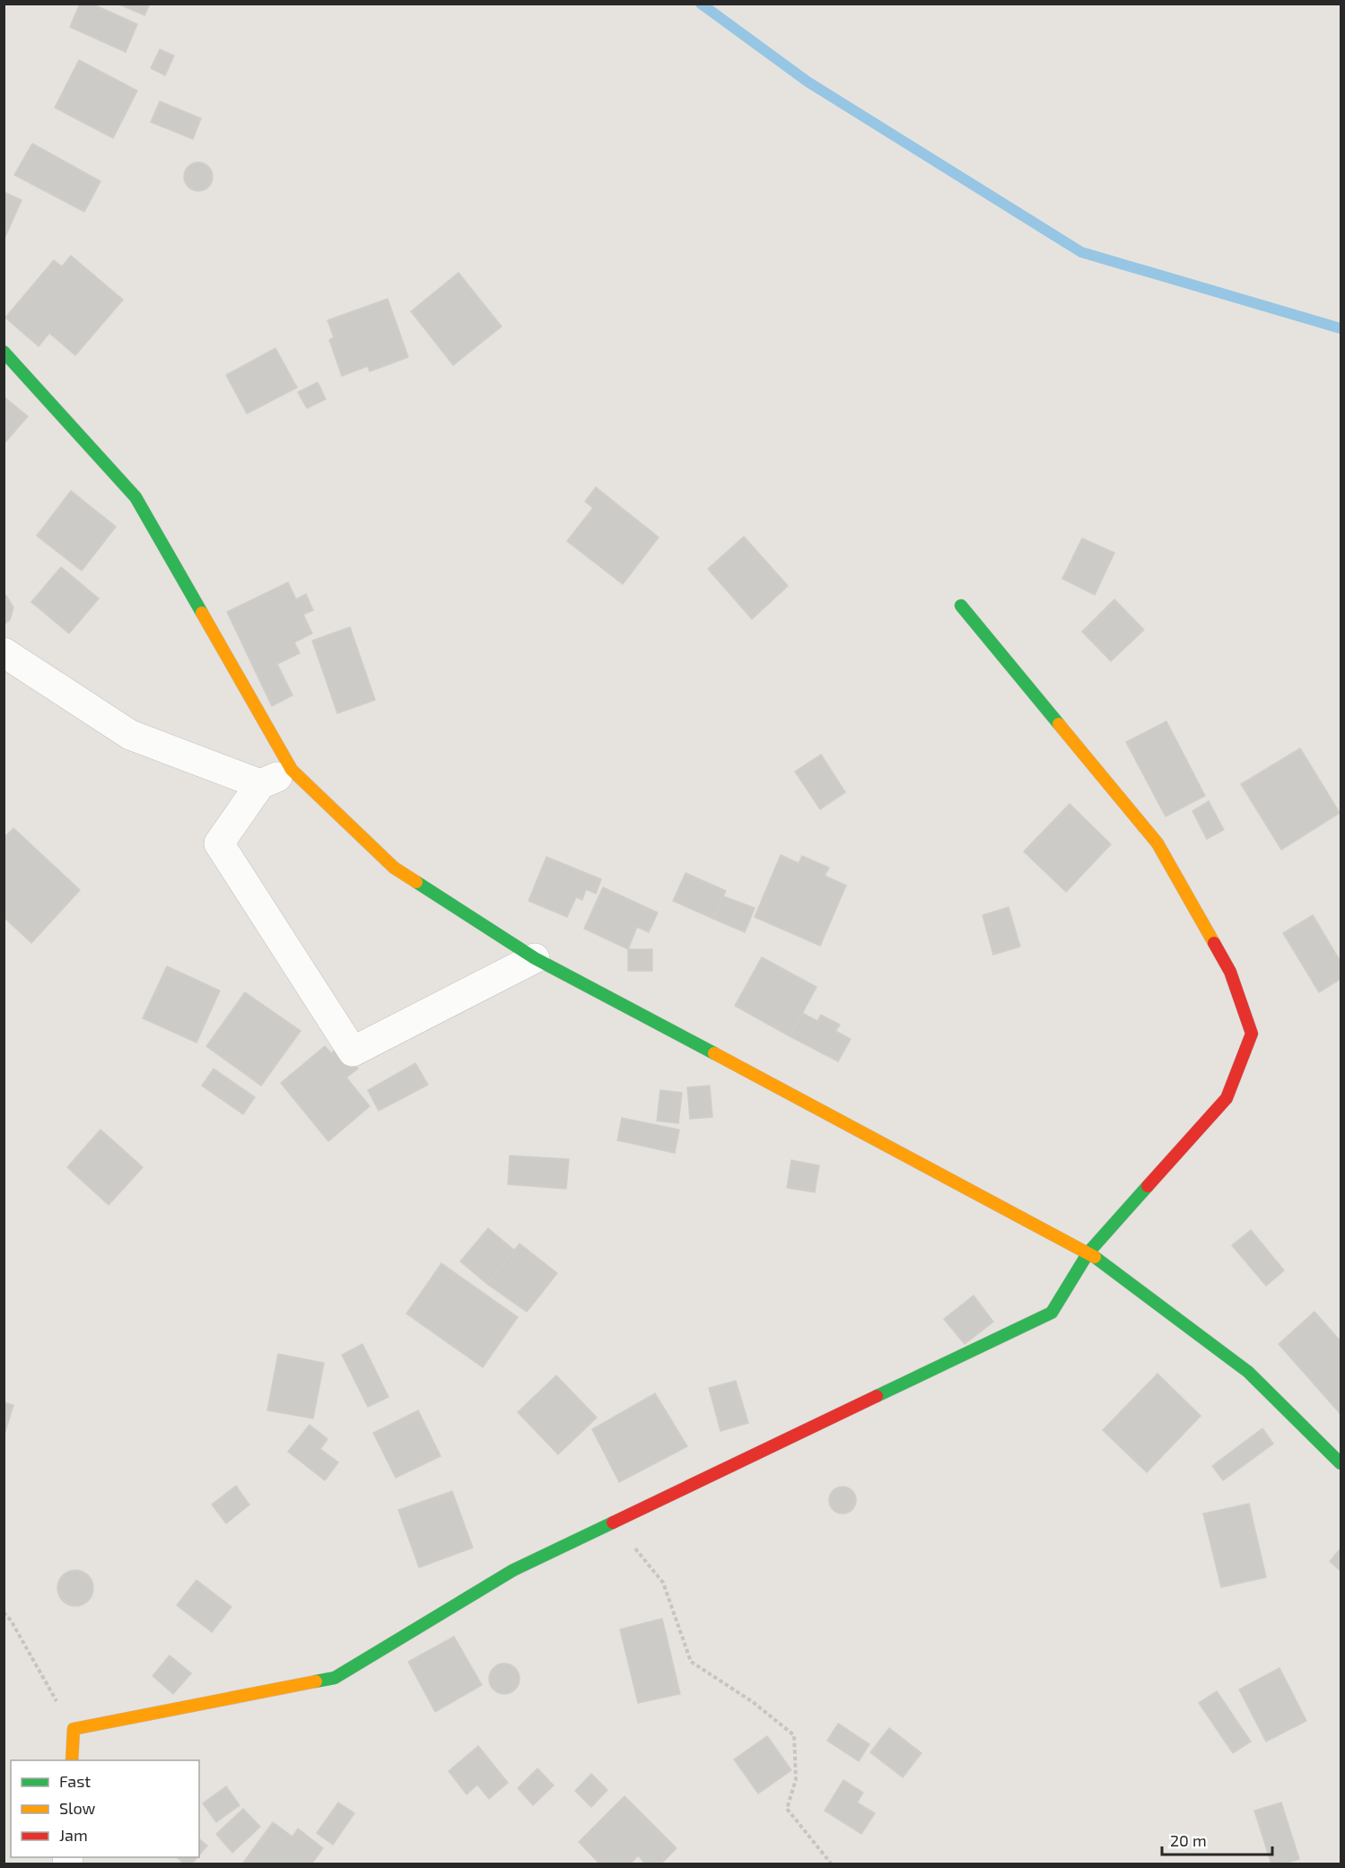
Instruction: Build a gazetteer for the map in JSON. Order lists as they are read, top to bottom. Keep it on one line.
{"legend":["Fast","Slow","Jam"],"scale_bar":"20 m"}
